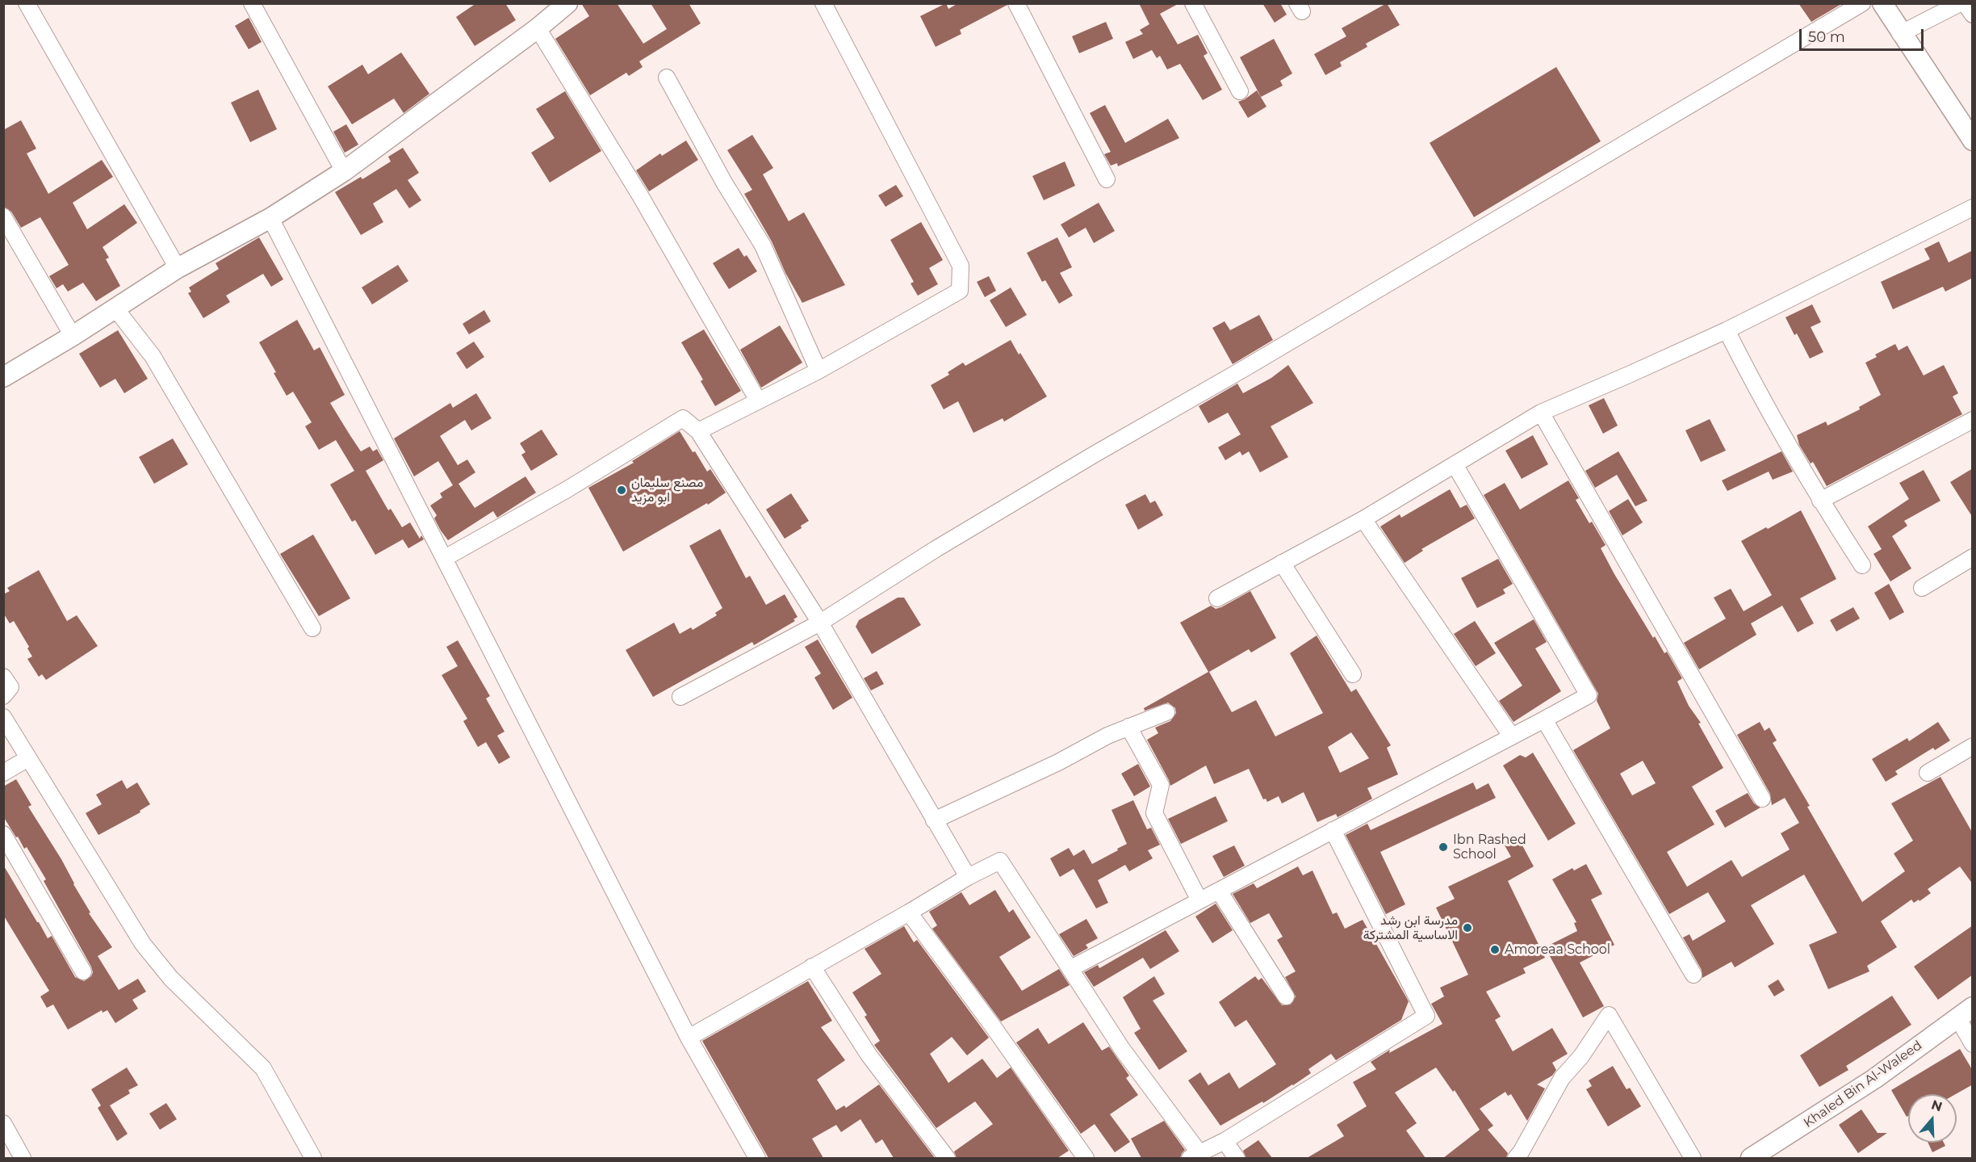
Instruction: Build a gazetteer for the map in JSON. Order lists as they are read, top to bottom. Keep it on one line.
{"streets":{"street":["Khaled Bin Al-Waleed"]},"places":["مصنع سليمان ابو مزيد","Ibn Rashed School","مدرسة ابن رشد الاساسية المشتركة","Amoreaa School"],"scale_bar":"50 m","north":"top"}
